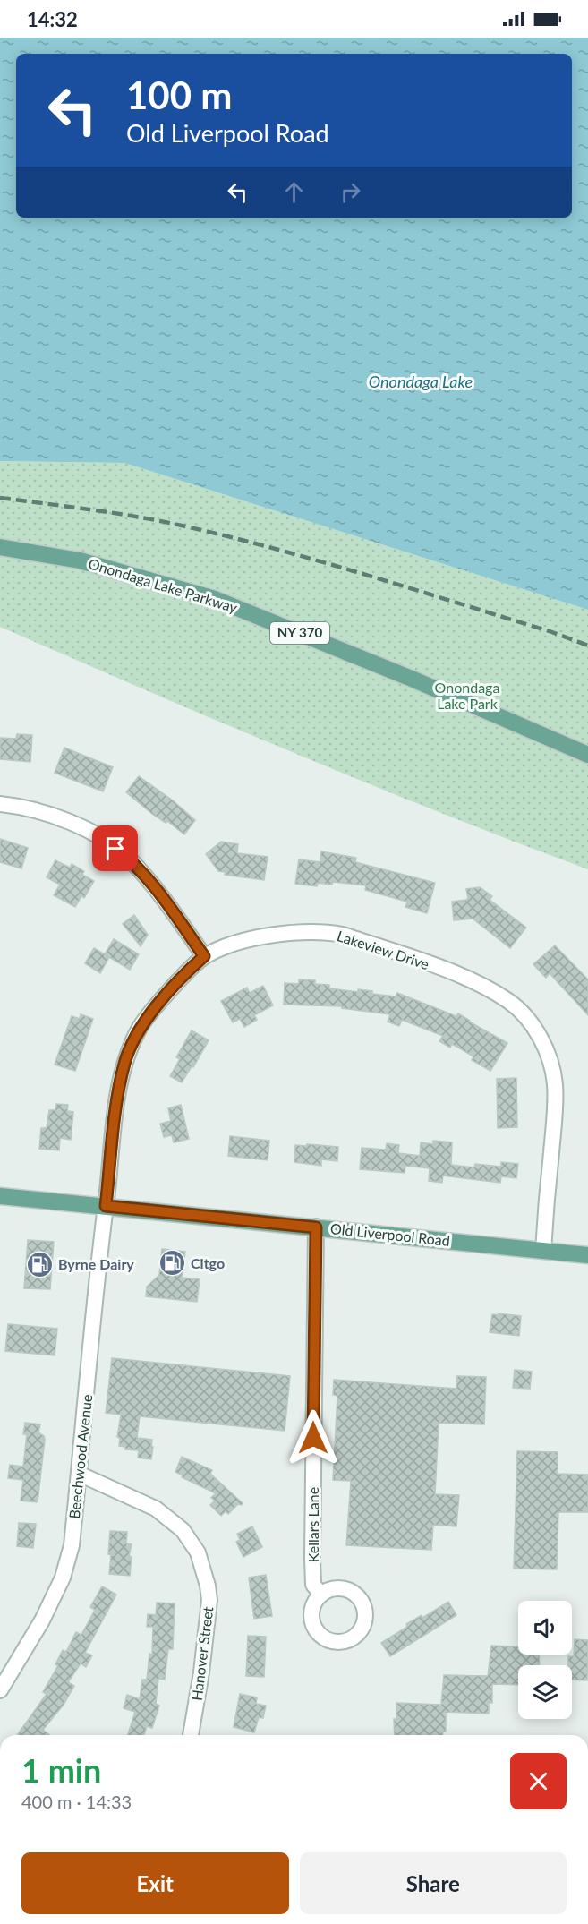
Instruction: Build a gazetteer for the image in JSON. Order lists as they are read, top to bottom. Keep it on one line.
{"streets":{"main road":["Onondaga Lake Parkway","NY 370","Old Liverpool Road"],"street":["Lakeview Drive","Beechwood Avenue","Kellars Lane","Hanover Street"]},"crossings":[["Lakeview Drive","Old Liverpool Road"],["Lakeview Drive","Beechwood Avenue"],["Old Liverpool Road","Beechwood Avenue"],["Old Liverpool Road","Kellars Lane"],["Beechwood Avenue","Hanover Street"]],"water":["Onondaga Lake"],"parks":["Onondaga Lake Park"],"places":{"fuel station":["Citgo","Byrne Dairy"]},"page":{"status":"14:32","turn":["100 m","Old Liverpool Road"],"heading":["1 min","400 m · 14:33"],"buttons":["Exit","Share"]}}
